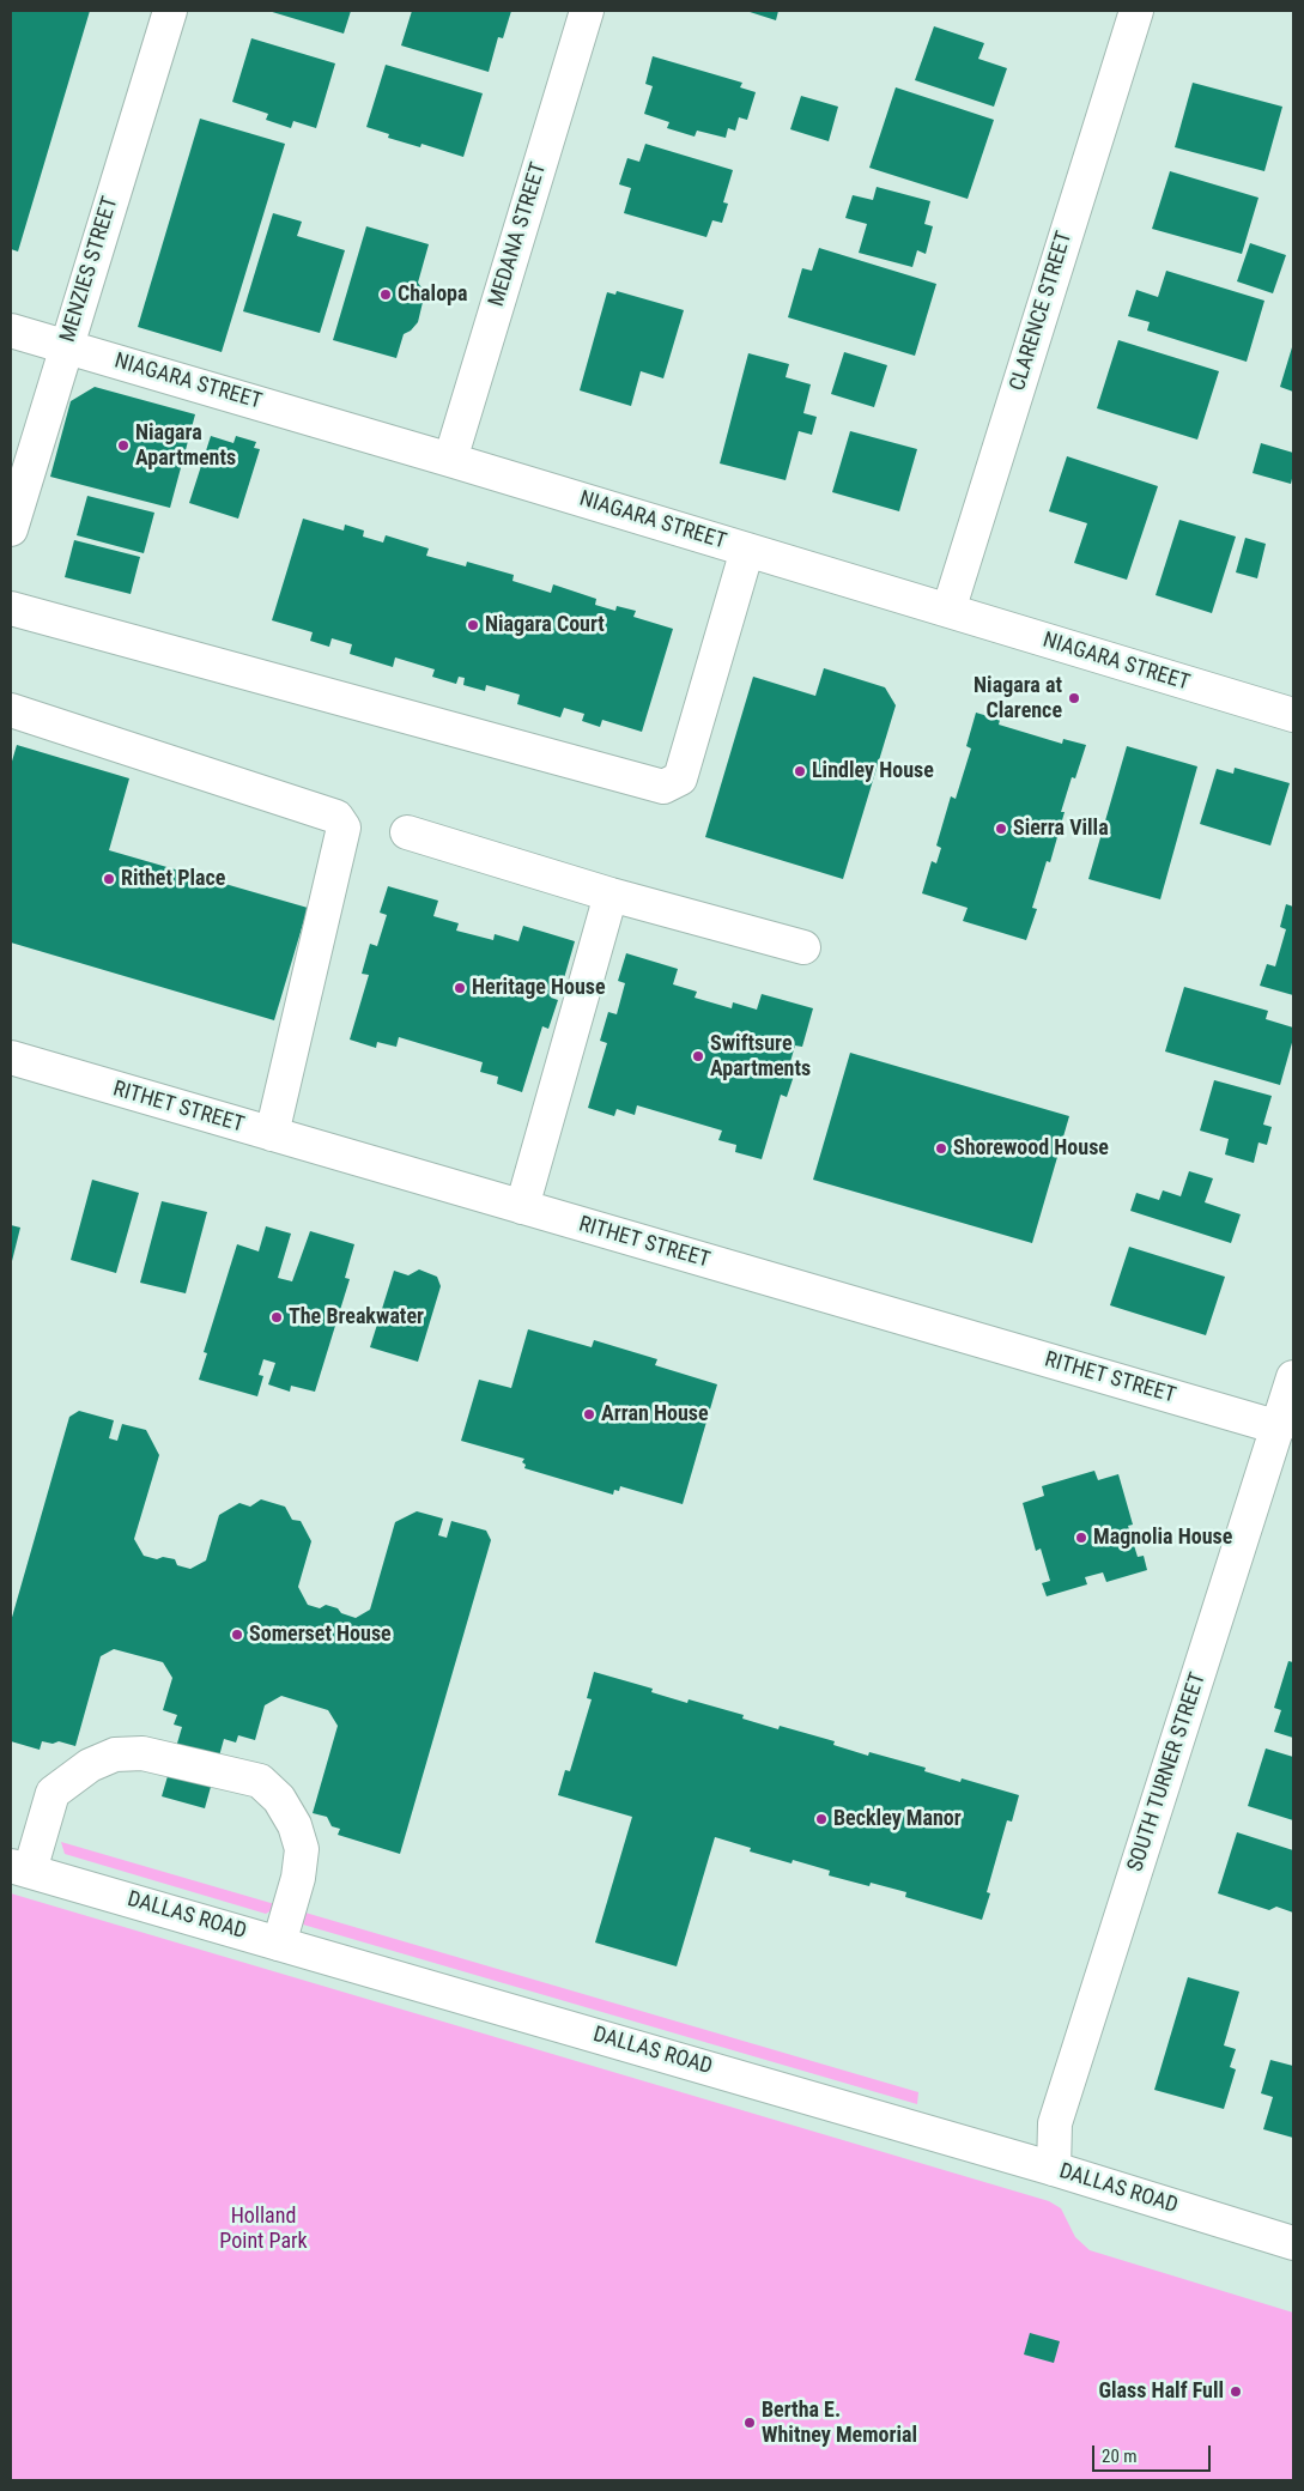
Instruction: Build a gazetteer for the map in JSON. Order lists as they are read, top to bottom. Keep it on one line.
{"streets":{"street":["MEDANA STREET","MENZIES STREET","CLARENCE STREET","NIAGARA STREET","RITHET STREET","SOUTH TURNER STREET","DALLAS ROAD"]},"crossings":[["MEDANA STREET","NIAGARA STREET"],["MENZIES STREET","NIAGARA STREET"],["CLARENCE STREET","NIAGARA STREET"],["RITHET STREET","SOUTH TURNER STREET"],["SOUTH TURNER STREET","DALLAS ROAD"]],"parks":["Holland Point Park"],"places":["Chalopa","Niagara Apartments","Niagara Court","Niagara at Clarence","Lindley House","Sierra Villa","Rithet Place","Heritage House","Swiftsure Apartments","Shorewood House","The Breakwater","Arran House","Magnolia House","Somerset House","Beckley Manor","Glass Half Full","Bertha E. Whitney Memorial"],"scale_bar":"20 m"}
